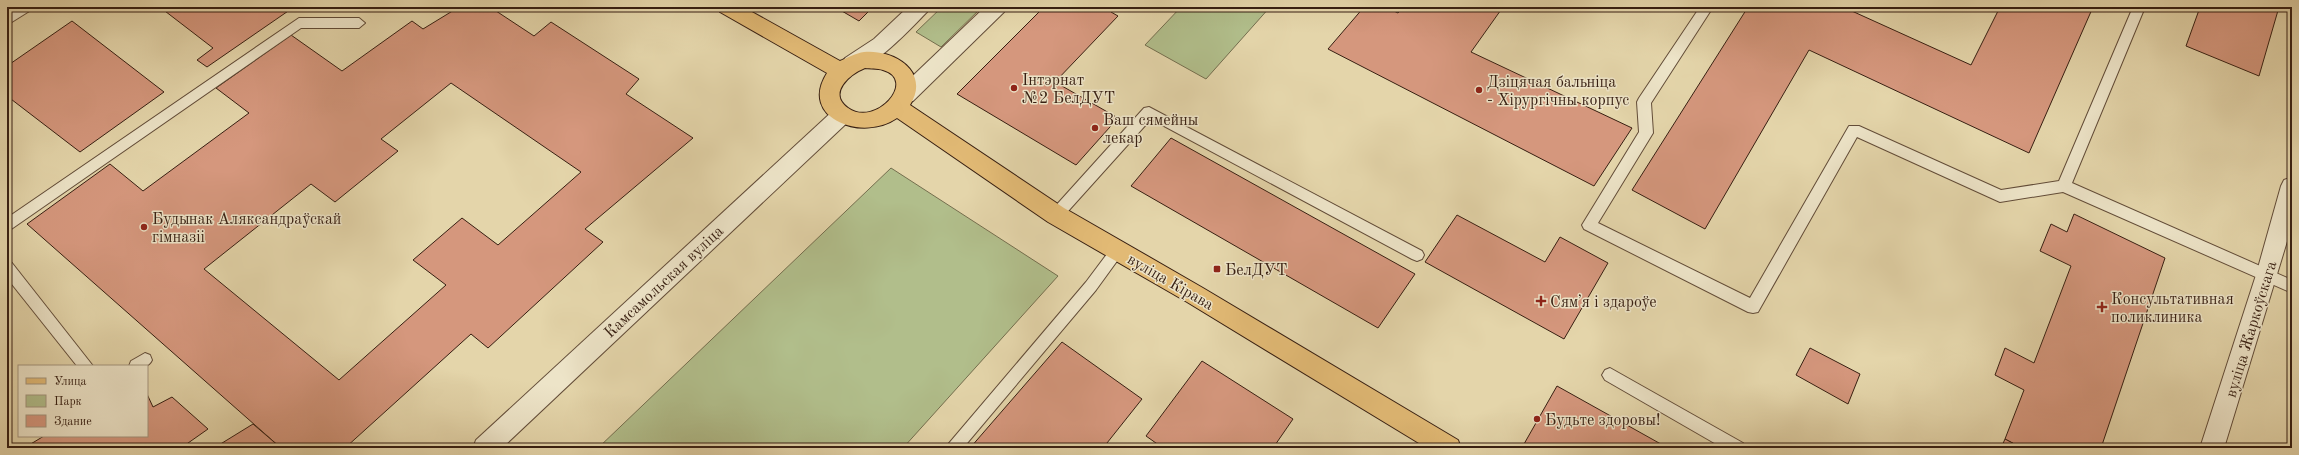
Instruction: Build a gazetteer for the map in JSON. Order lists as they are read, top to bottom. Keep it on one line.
{"streets":{"main road":["вуліца Кірава"],"street":["Камсамольская вуліца","вуліца Жаркоўскага"]},"crossings":[["Камсамольская вуліца","вуліца Кірава"]],"places":{"other":["Інтэрнат №2 БелДУТ","Дзіцячая бальніца - Хірургічны корпус","Ваш сямейны лекар","Будынак Аляксандраўскай гімназіі","Будьте здоровы!"],"transit":["БелДУТ"],"health":["Сямʼя і здароўе","Консультативная поликлиника"]},"legend":["Улица","Парк","Здание"]}
